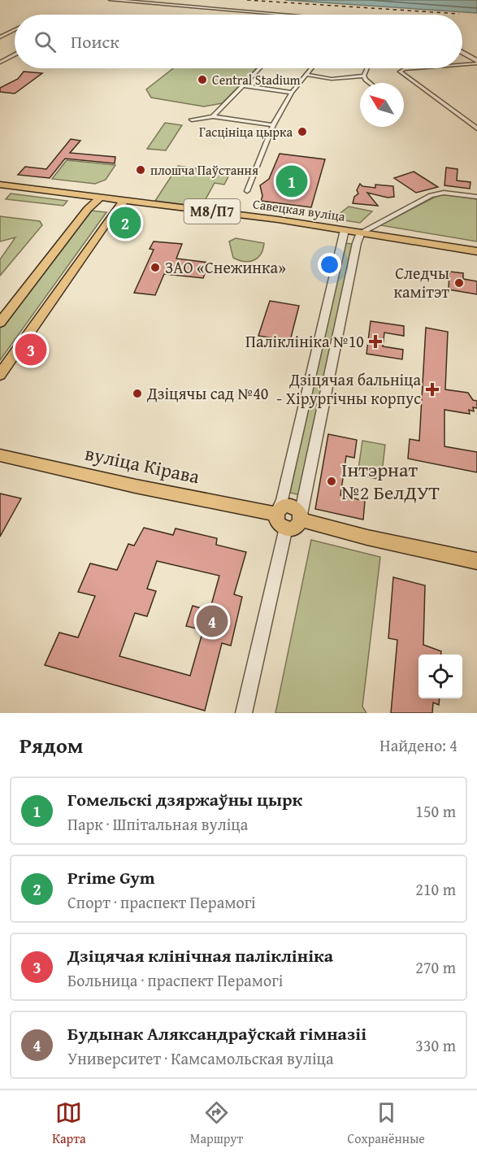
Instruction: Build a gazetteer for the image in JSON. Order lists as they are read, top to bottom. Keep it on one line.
{"streets":{"main road":["Савецкая вуліца","М8/П7","вуліца Кірава"]},"places":{"other":["Central Stadium","Гасцініца цырка","плошча Паўстання","ЗАО «Снежинка»","Следчы камітэт","Дзіцячы сад №40","Інтэрнат №2 БелДУТ"],"health":["Паліклініка №10","Дзіцячая бальніца - Хірургічны корпус"]},"north":"top left","page":{"search":"Поиск","pins":["1","2","3","4"],"heading":["Рядом","Найдено: 4"],"list":[{"mark":"1","name":"Гомельскі дзяржаўны цырк","note":"Парк · Шпітальная вуліца","value":"150 m"},{"mark":"2","name":"Prime Gym","note":"Спорт · праспект Перамогі","value":"210 m"},{"mark":"3","name":"Дзіцячая клінічная паліклініка","note":"Больница · праспект Перамогі","value":"270 m"},{"mark":"4","name":"Будынак Аляксандраўскай гімназіі","note":"Университет · Камсамольская вуліца","value":"330 m"}],"nav":["Карта","Маршрут","Сохранённые"]}}
